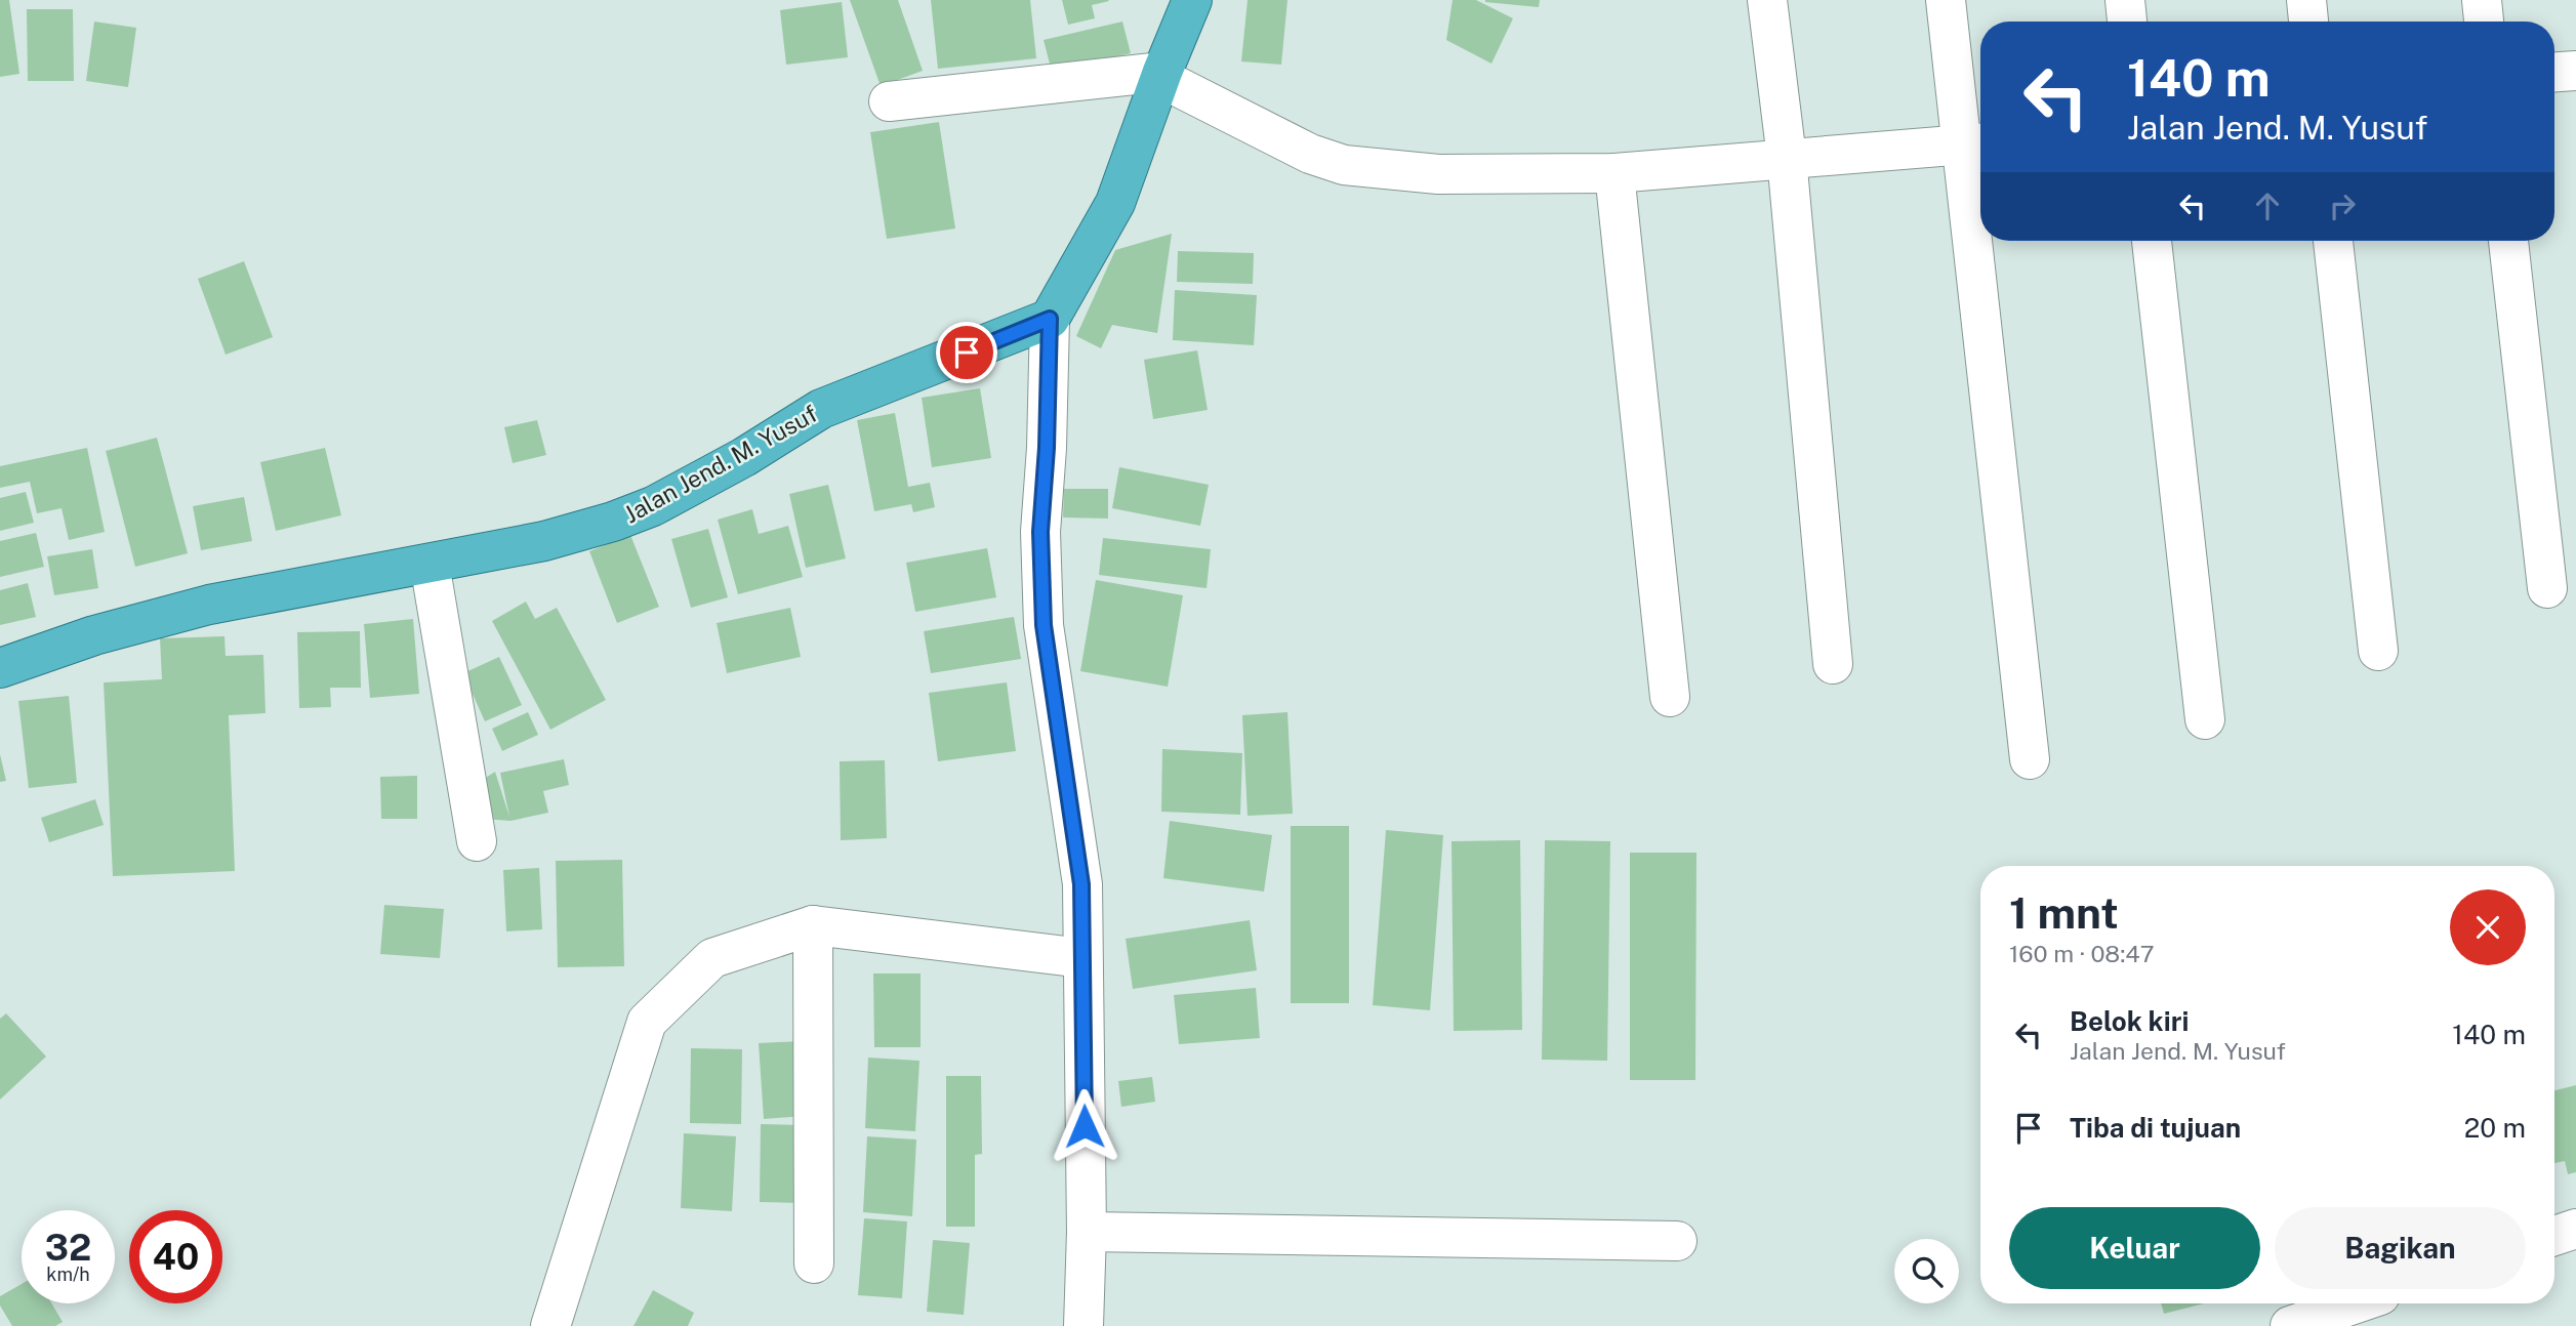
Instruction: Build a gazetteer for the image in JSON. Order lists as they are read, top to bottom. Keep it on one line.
{"streets":{"highway":["Jalan Jend. M. Yusuf"]},"page":{"turn":["140 m","Jalan Jend. M. Yusuf"],"heading":["1 mnt","160 m · 08:47"],"list":[{"name":"Belok kiri","note":"Jalan Jend. M. Yusuf","value":"140 m"},{"name":"Tiba di tujuan","value":"20 m"}],"buttons":["Keluar","Bagikan"],"speed":"32 km/h","limit":"40"}}
